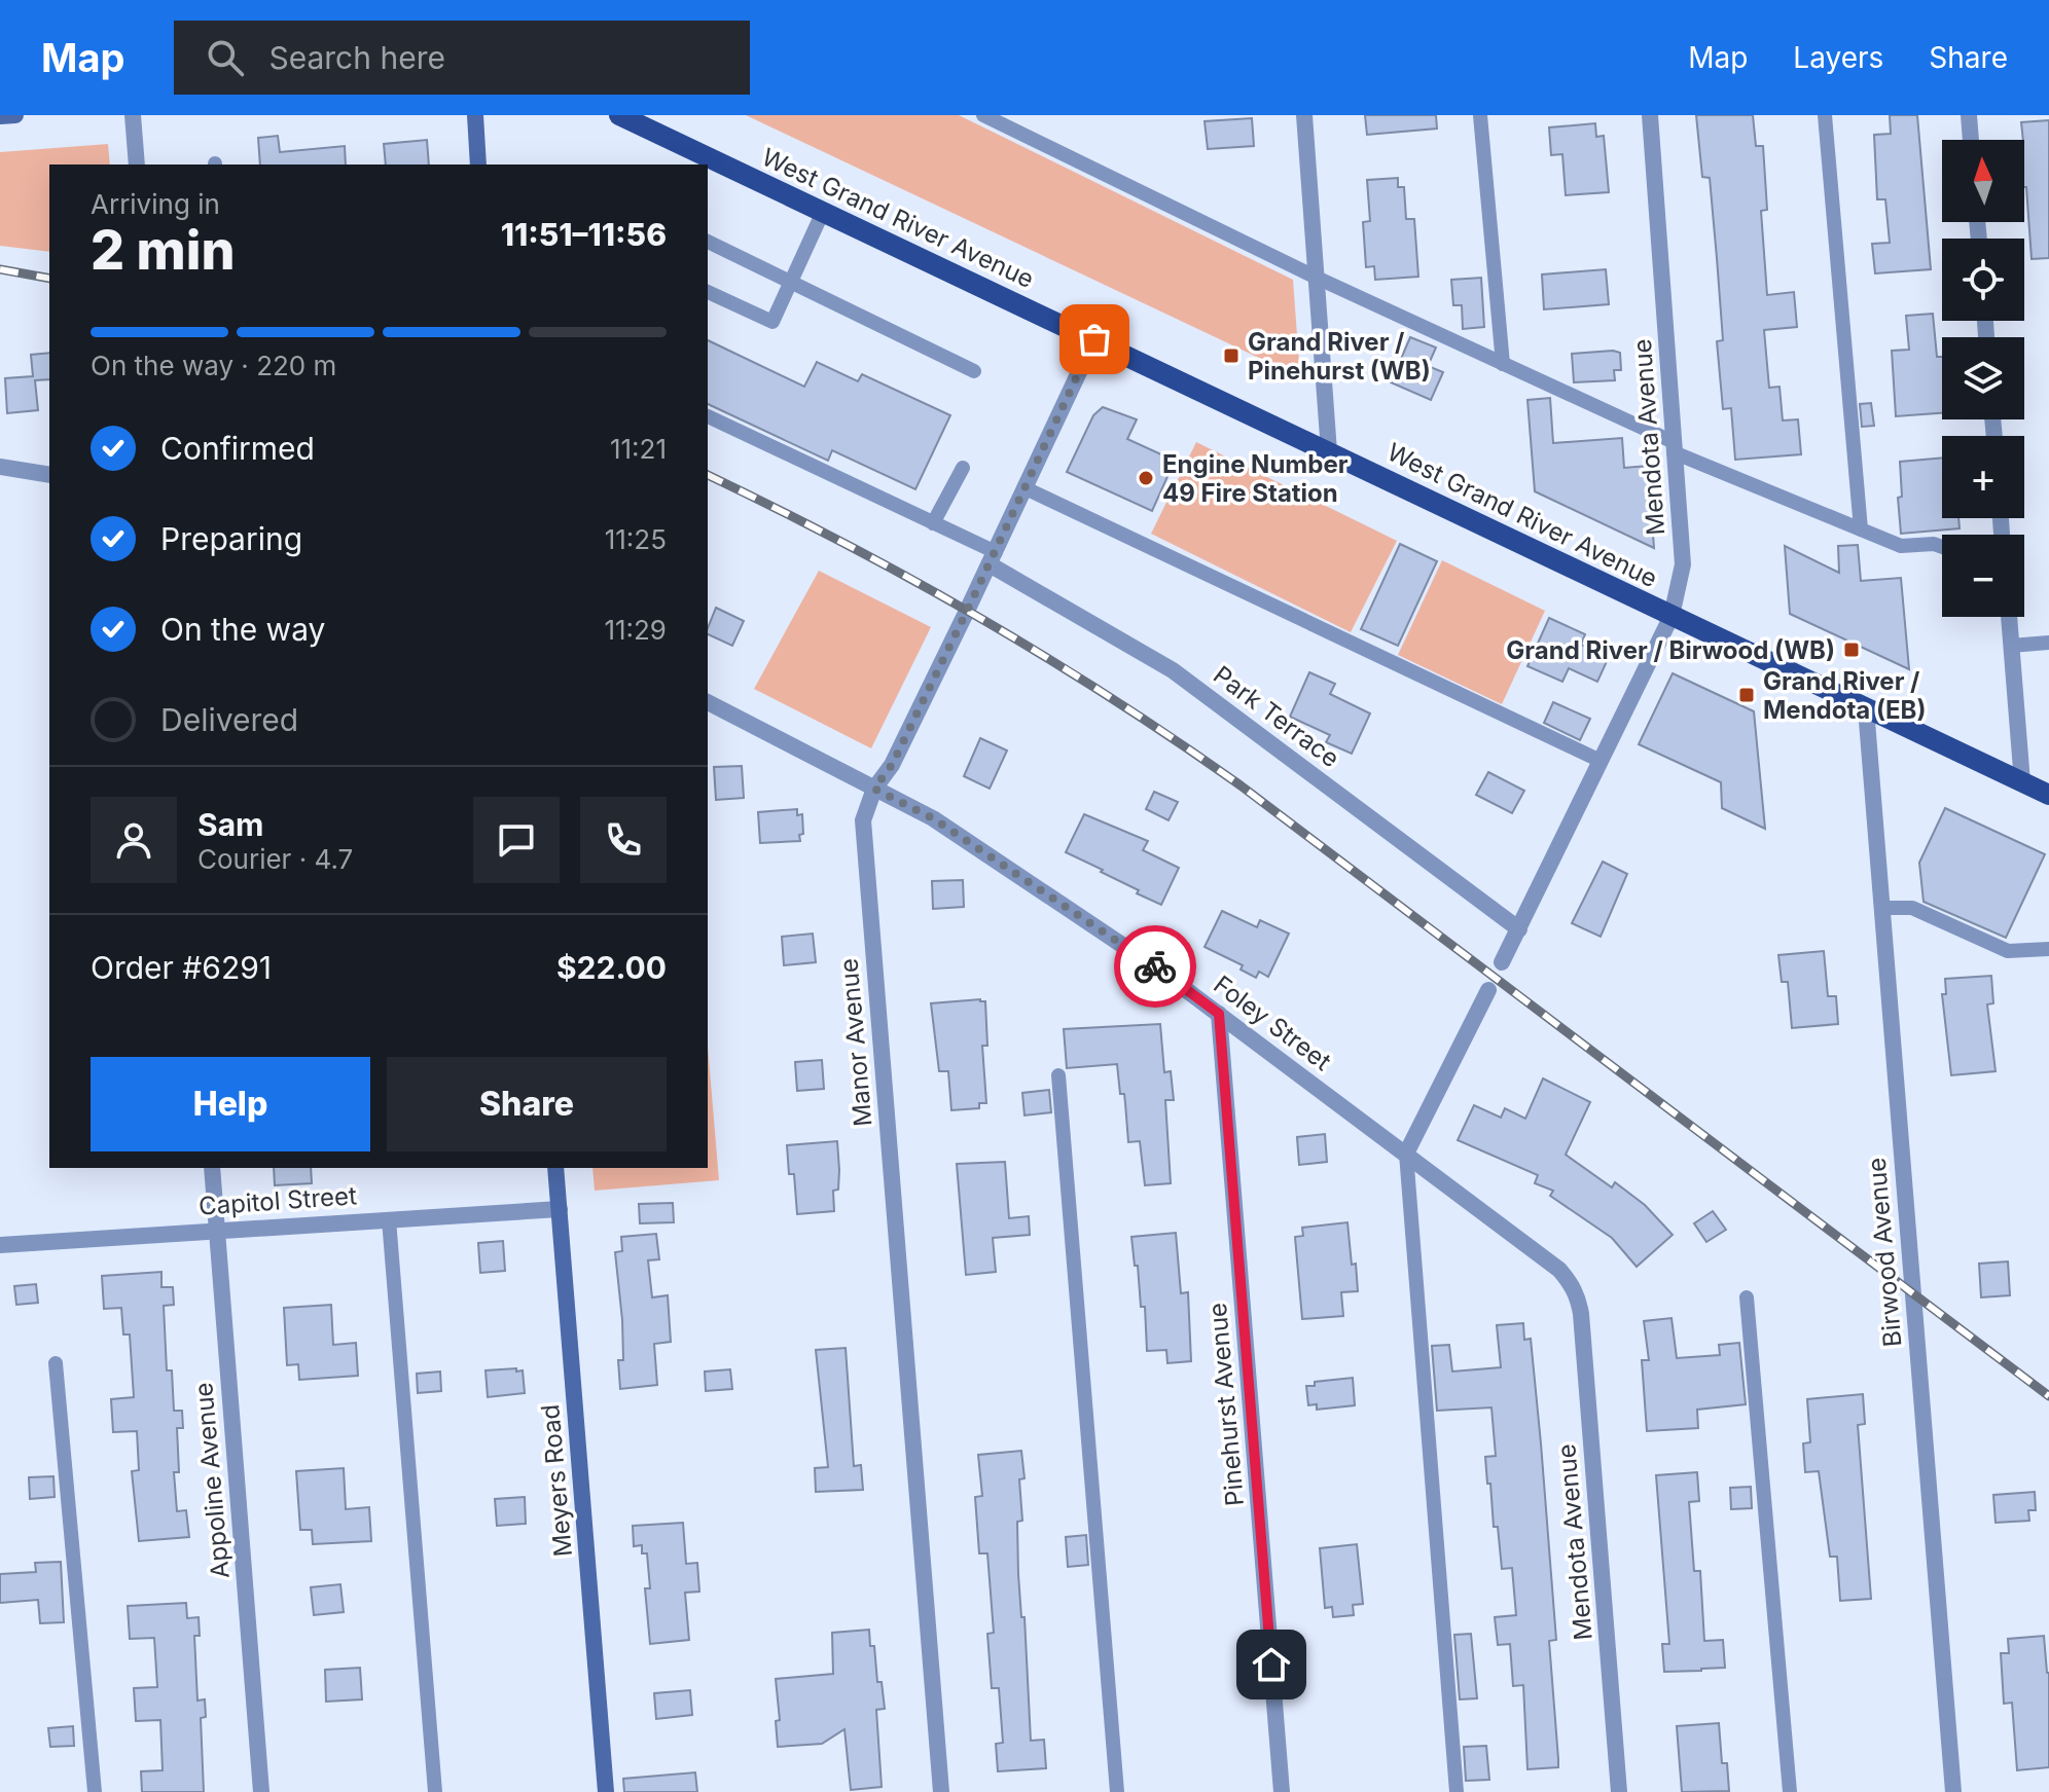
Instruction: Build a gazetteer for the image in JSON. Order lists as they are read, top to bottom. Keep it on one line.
{"streets":{"main road":["West Grand River Avenue"],"street":["Mendota Avenue","Park Terrace","Foley Street","Manor Avenue","Capitol Street","Birwood Avenue","Pinehurst Avenue","Appoline Avenue","Meyers Road"]},"crossings":[["West Grand River Avenue","Mendota Avenue"],["West Grand River Avenue","Manor Avenue"],["West Grand River Avenue","Birwood Avenue"],["Mendota Avenue","Park Terrace"],["Mendota Avenue","Foley Street"],["Park Terrace","Manor Avenue"],["Foley Street","Manor Avenue"],["Foley Street","Pinehurst Avenue"],["Capitol Street","Appoline Avenue"],["Capitol Street","Meyers Road"]],"places":{"transit":["Grand River / Pinehurst (WB)","Grand River / Birwood (WB)","Grand River / Mendota (EB)"],"other":["Engine Number 49 Fire Station"]},"north":"top","page":{"header":"Map","search":"Search here","nav":["Map","Layers","Share"],"map_buttons":["+","−"],"heading":["2 min","Arriving in","11:51–11:56"],"panel":["Sam","Courier · 4.7","Order #6291","$22.00"],"bar":"On the way · 220 m","list":[["Confirmed","11:21"],["Preparing","11:25"],["On the way","11:29"],"Delivered"],"buttons":["Help","Share"]}}
